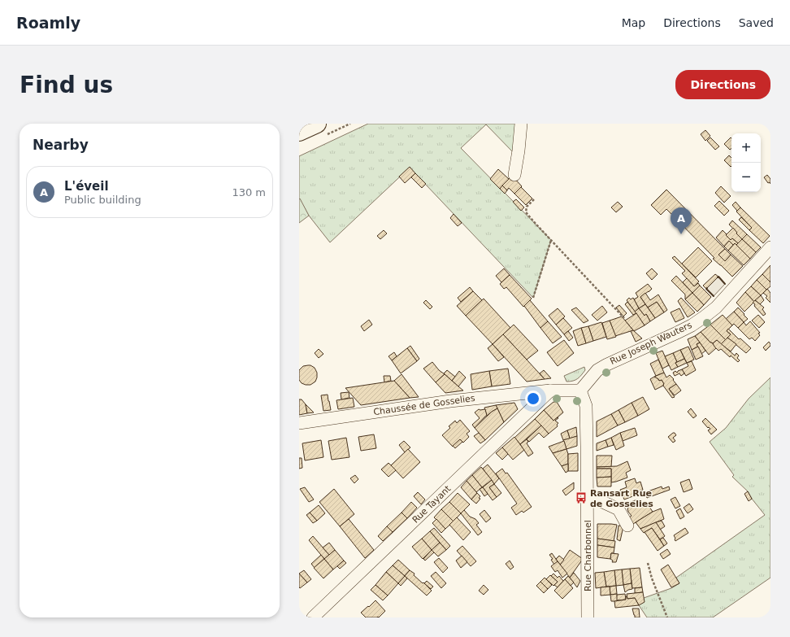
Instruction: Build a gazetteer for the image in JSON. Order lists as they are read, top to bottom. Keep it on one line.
{"streets":{"street":["Rue Joseph Wauters","Chaussée de Gosselies","Rue Tayant","Rue Charbonnel"]},"crossings":[["Rue Joseph Wauters","Rue Charbonnel"],["Chaussée de Gosselies","Rue Tayant"]],"places":{"bus stop":["Ransart Rue de Gosselies"]},"page":{"header":"Roamly","nav":["Map","Directions","Saved"],"buttons":"Directions","title":"Find us","heading":"Nearby","map_buttons":["+","−"],"list":[{"mark":"A","name":"L'éveil","note":"Public building","value":"130 m"}],"pins":"A"}}
